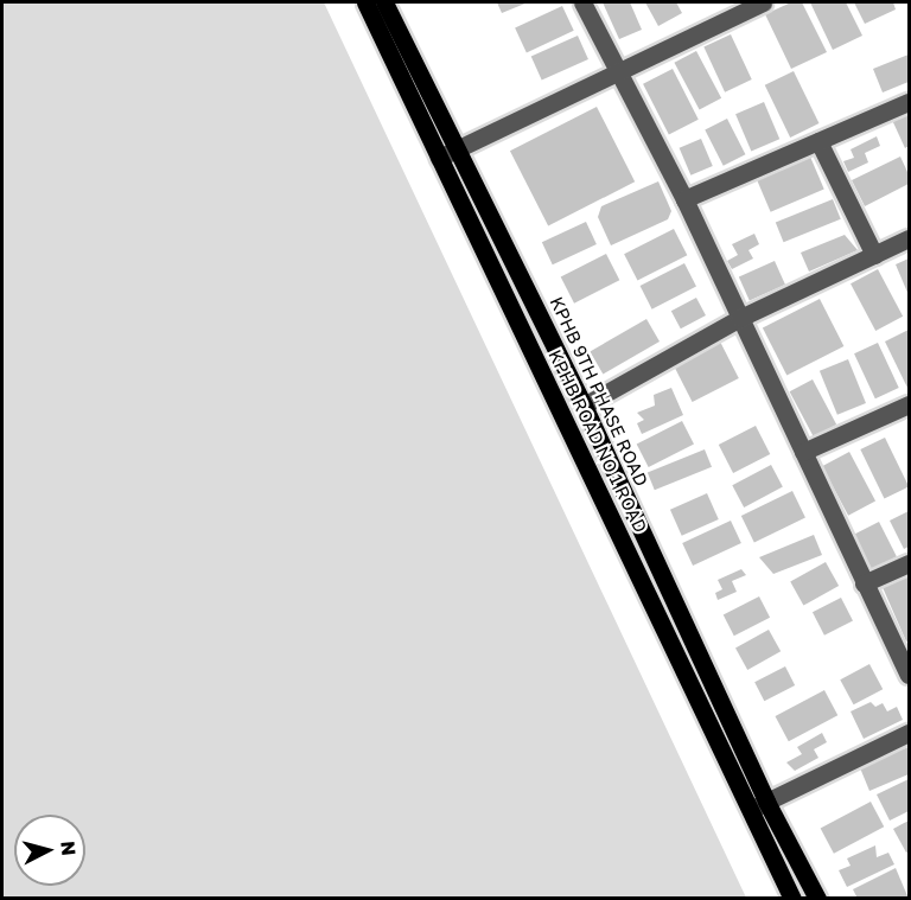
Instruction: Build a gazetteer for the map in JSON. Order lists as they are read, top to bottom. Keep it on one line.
{"streets":{"main road":["KPHB 9TH PHASE ROAD","KPHB ROAD NO 1 ROAD"]},"crossings":[["KPHB 9TH PHASE ROAD","KPHB ROAD NO 1 ROAD"]],"north":"right"}
